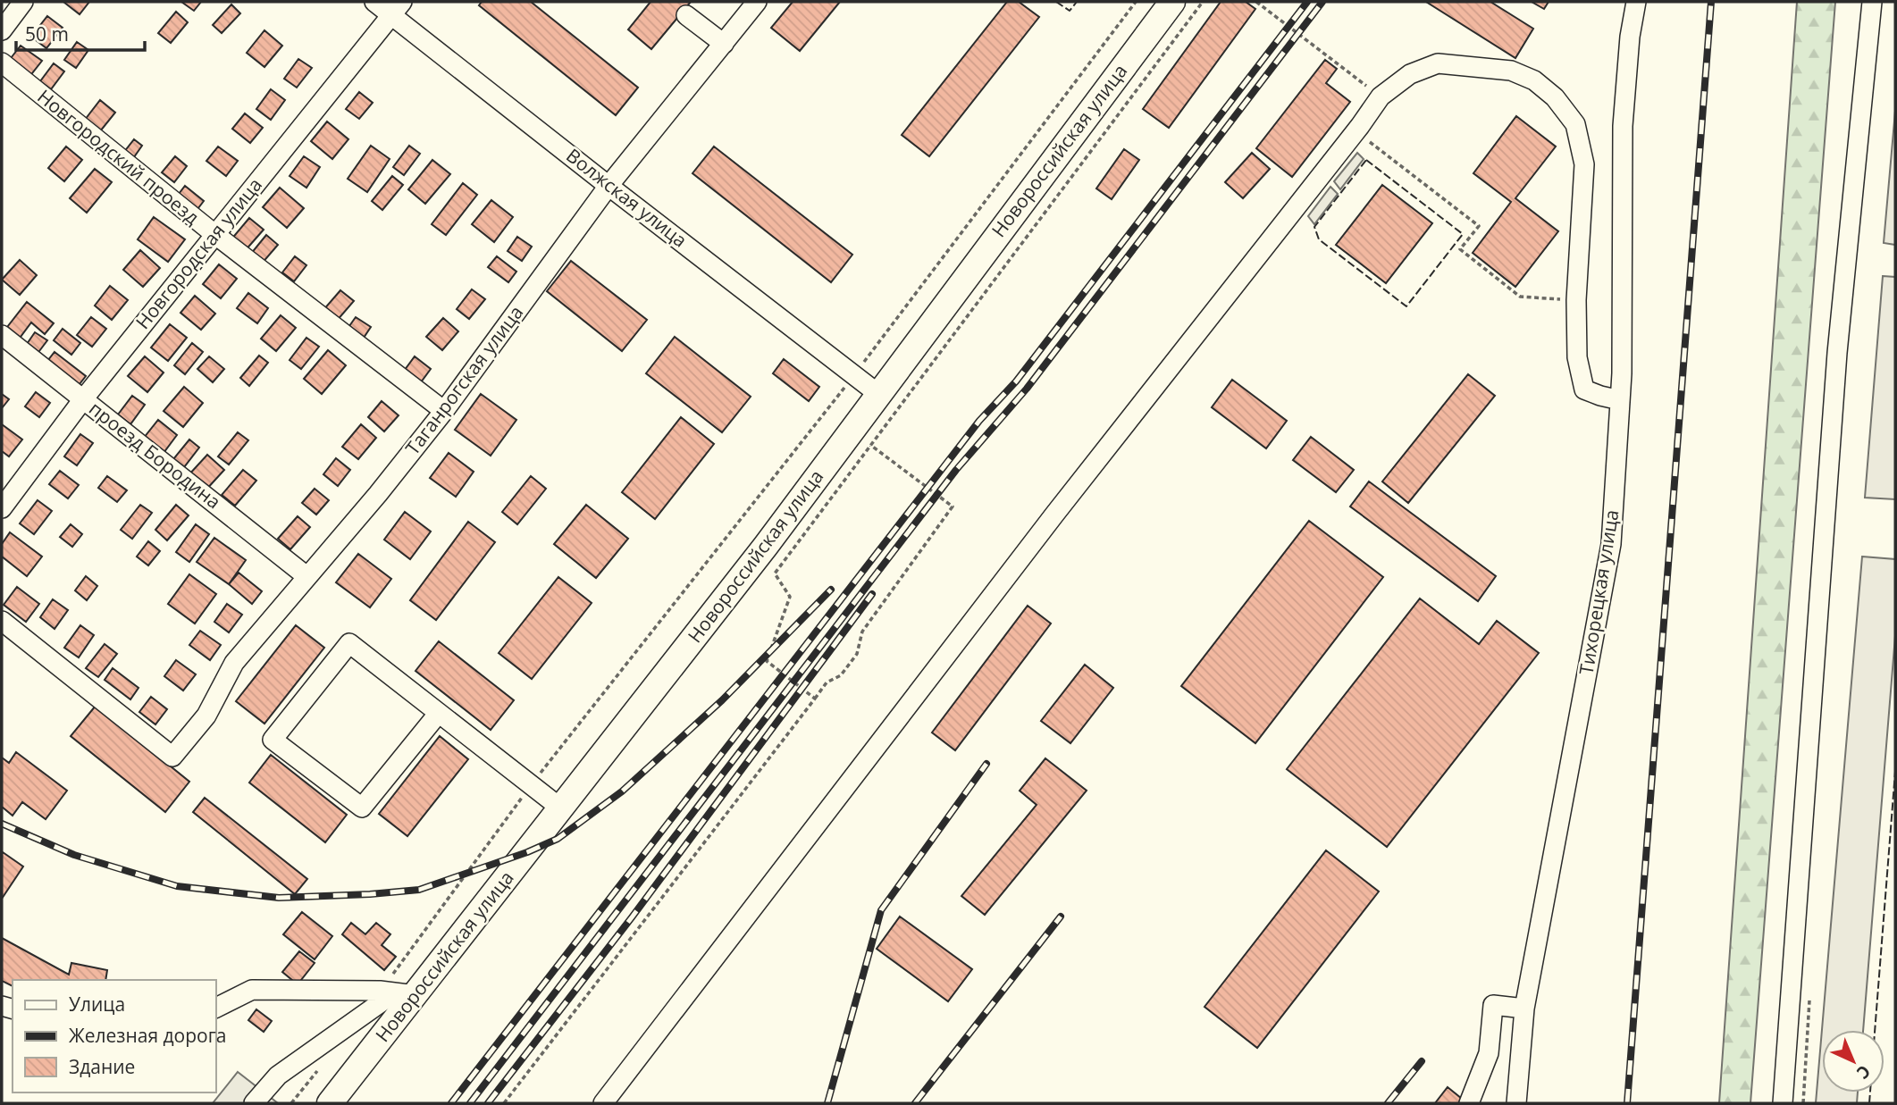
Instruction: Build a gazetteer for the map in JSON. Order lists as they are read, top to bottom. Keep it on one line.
{"streets":{"main road":["Новороссийская улица"],"street":["Новгородский проезд","Волжская улица","Новгородская улица","Таганрогская улица","проезд Бородина","Тихорецкая улица"]},"crossings":[["Новороссийская улица","Волжская улица"],["Новгородский проезд","Новгородская улица"],["Новгородский проезд","Таганрогская улица"],["Волжская улица","Новгородская улица"],["Волжская улица","Таганрогская улица"],["Новгородская улица","проезд Бородина"],["Таганрогская улица","проезд Бородина"]],"legend":["Улица","Железная дорога","Здание"],"scale_bar":"50 m","north":"bottom right"}
